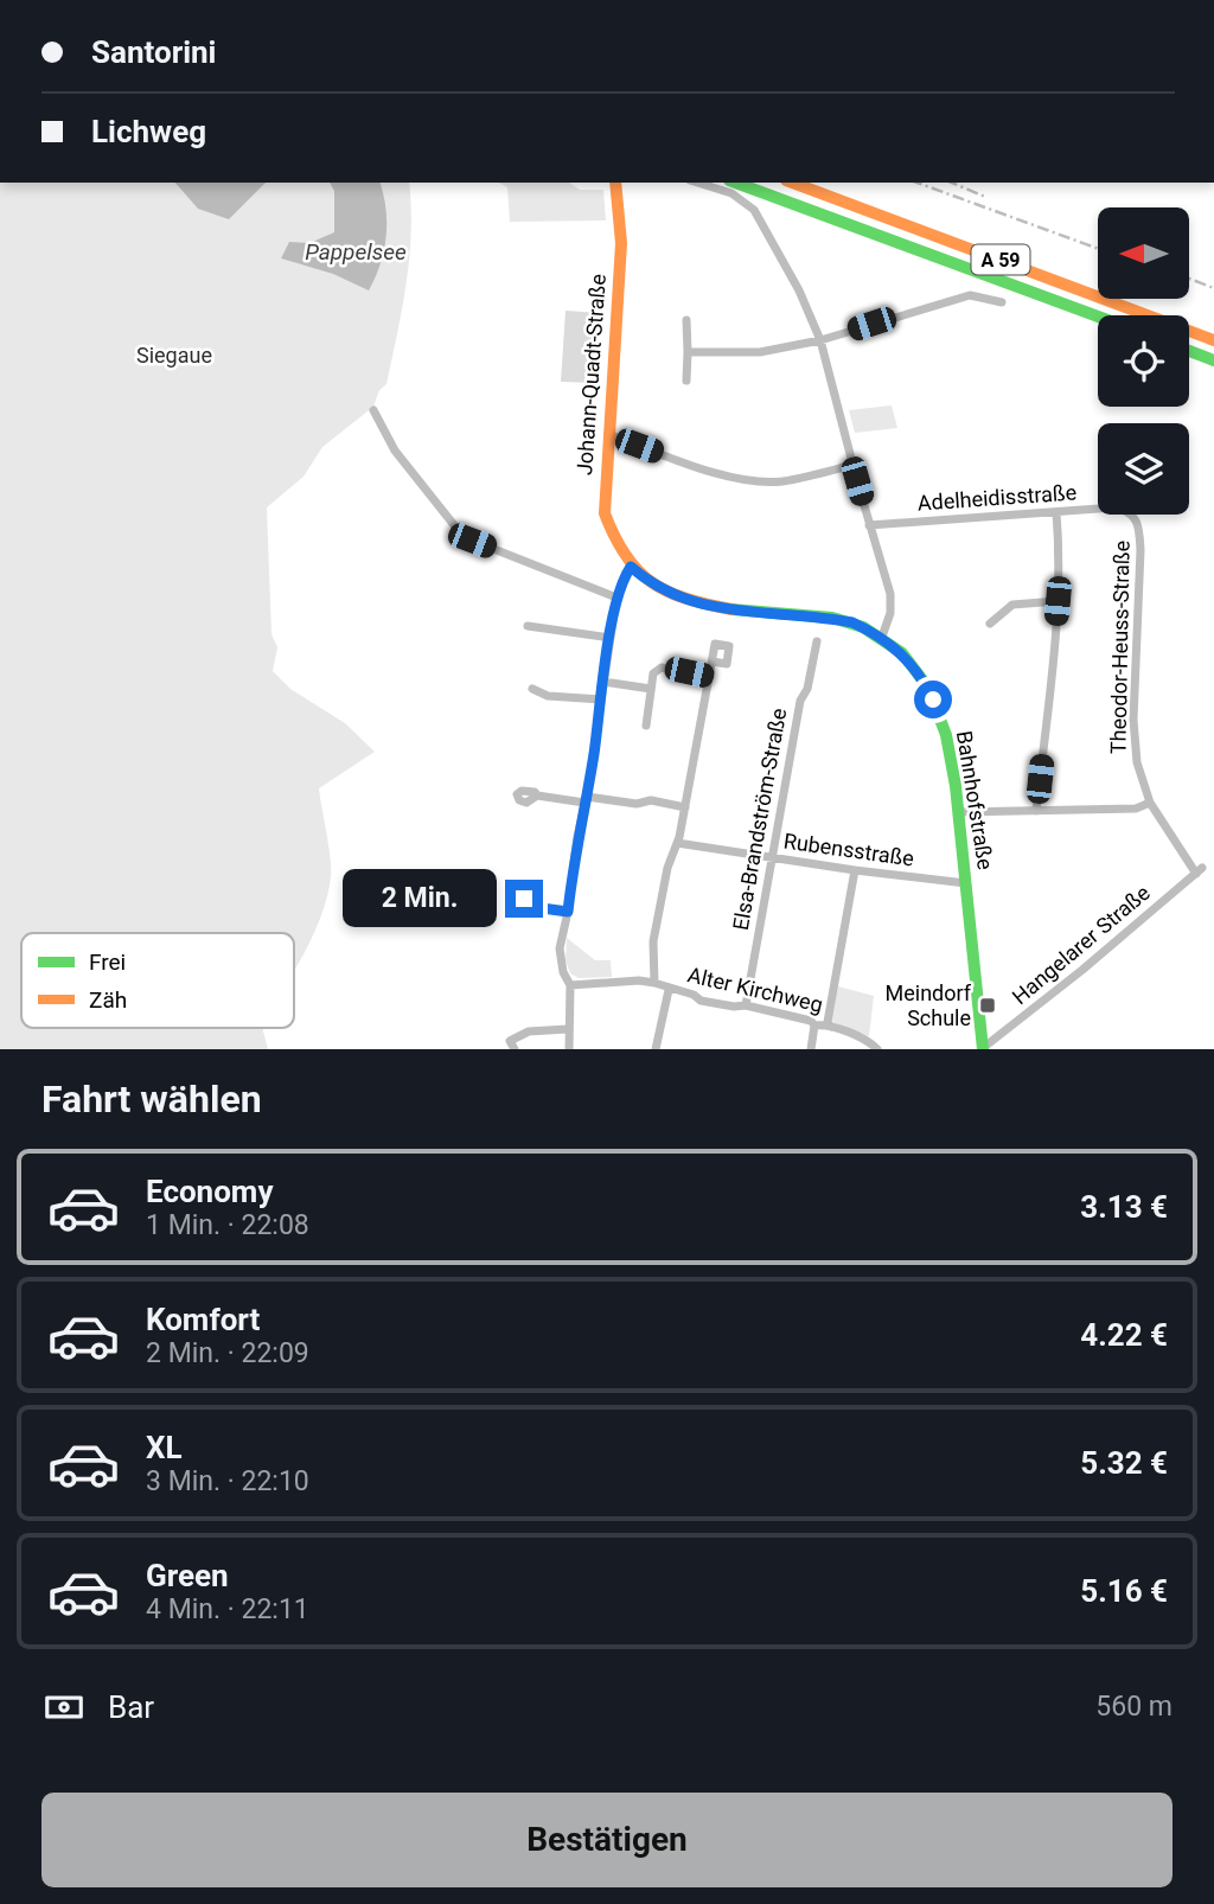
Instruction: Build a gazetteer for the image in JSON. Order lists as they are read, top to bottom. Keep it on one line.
{"streets":{"main road":["A 59","Johann-Quadt-Straße","Bahnhofstraße"],"street":["Adelheidisstraße","Theodor-Heuss-Straße","Elsa-Brandström-Straße","Rubensstraße","Hangelarer Straße","Alter Kirchweg"]},"crossings":[["Theodor-Heuss-Straße","Hangelarer Straße"],["Bahnhofstraße","Rubensstraße"],["Bahnhofstraße","Hangelarer Straße"],["Elsa-Brandström-Straße","Rubensstraße"],["Elsa-Brandström-Straße","Alter Kirchweg"]],"water":["Pappelsee"],"parks":["Siegaue"],"places":{"transit":["Meindorf Schule"]},"legend":["Frei","Zäh"],"north":"left","page":{"banner":["Santorini","Lichweg"],"bubble":"2 Min.","heading":"Fahrt wählen","list":[{"name":"Economy","note":"1 Min. · 22:08","value":"3.13 €"},{"name":"Komfort","note":"2 Min. · 22:09","value":"4.22 €"},{"name":"XL","note":"3 Min. · 22:10","value":"5.32 €"},{"name":"Green","note":"4 Min. · 22:11","value":"5.16 €"}],"pay":["Bar","560 m"],"buttons":"Bestätigen"}}
